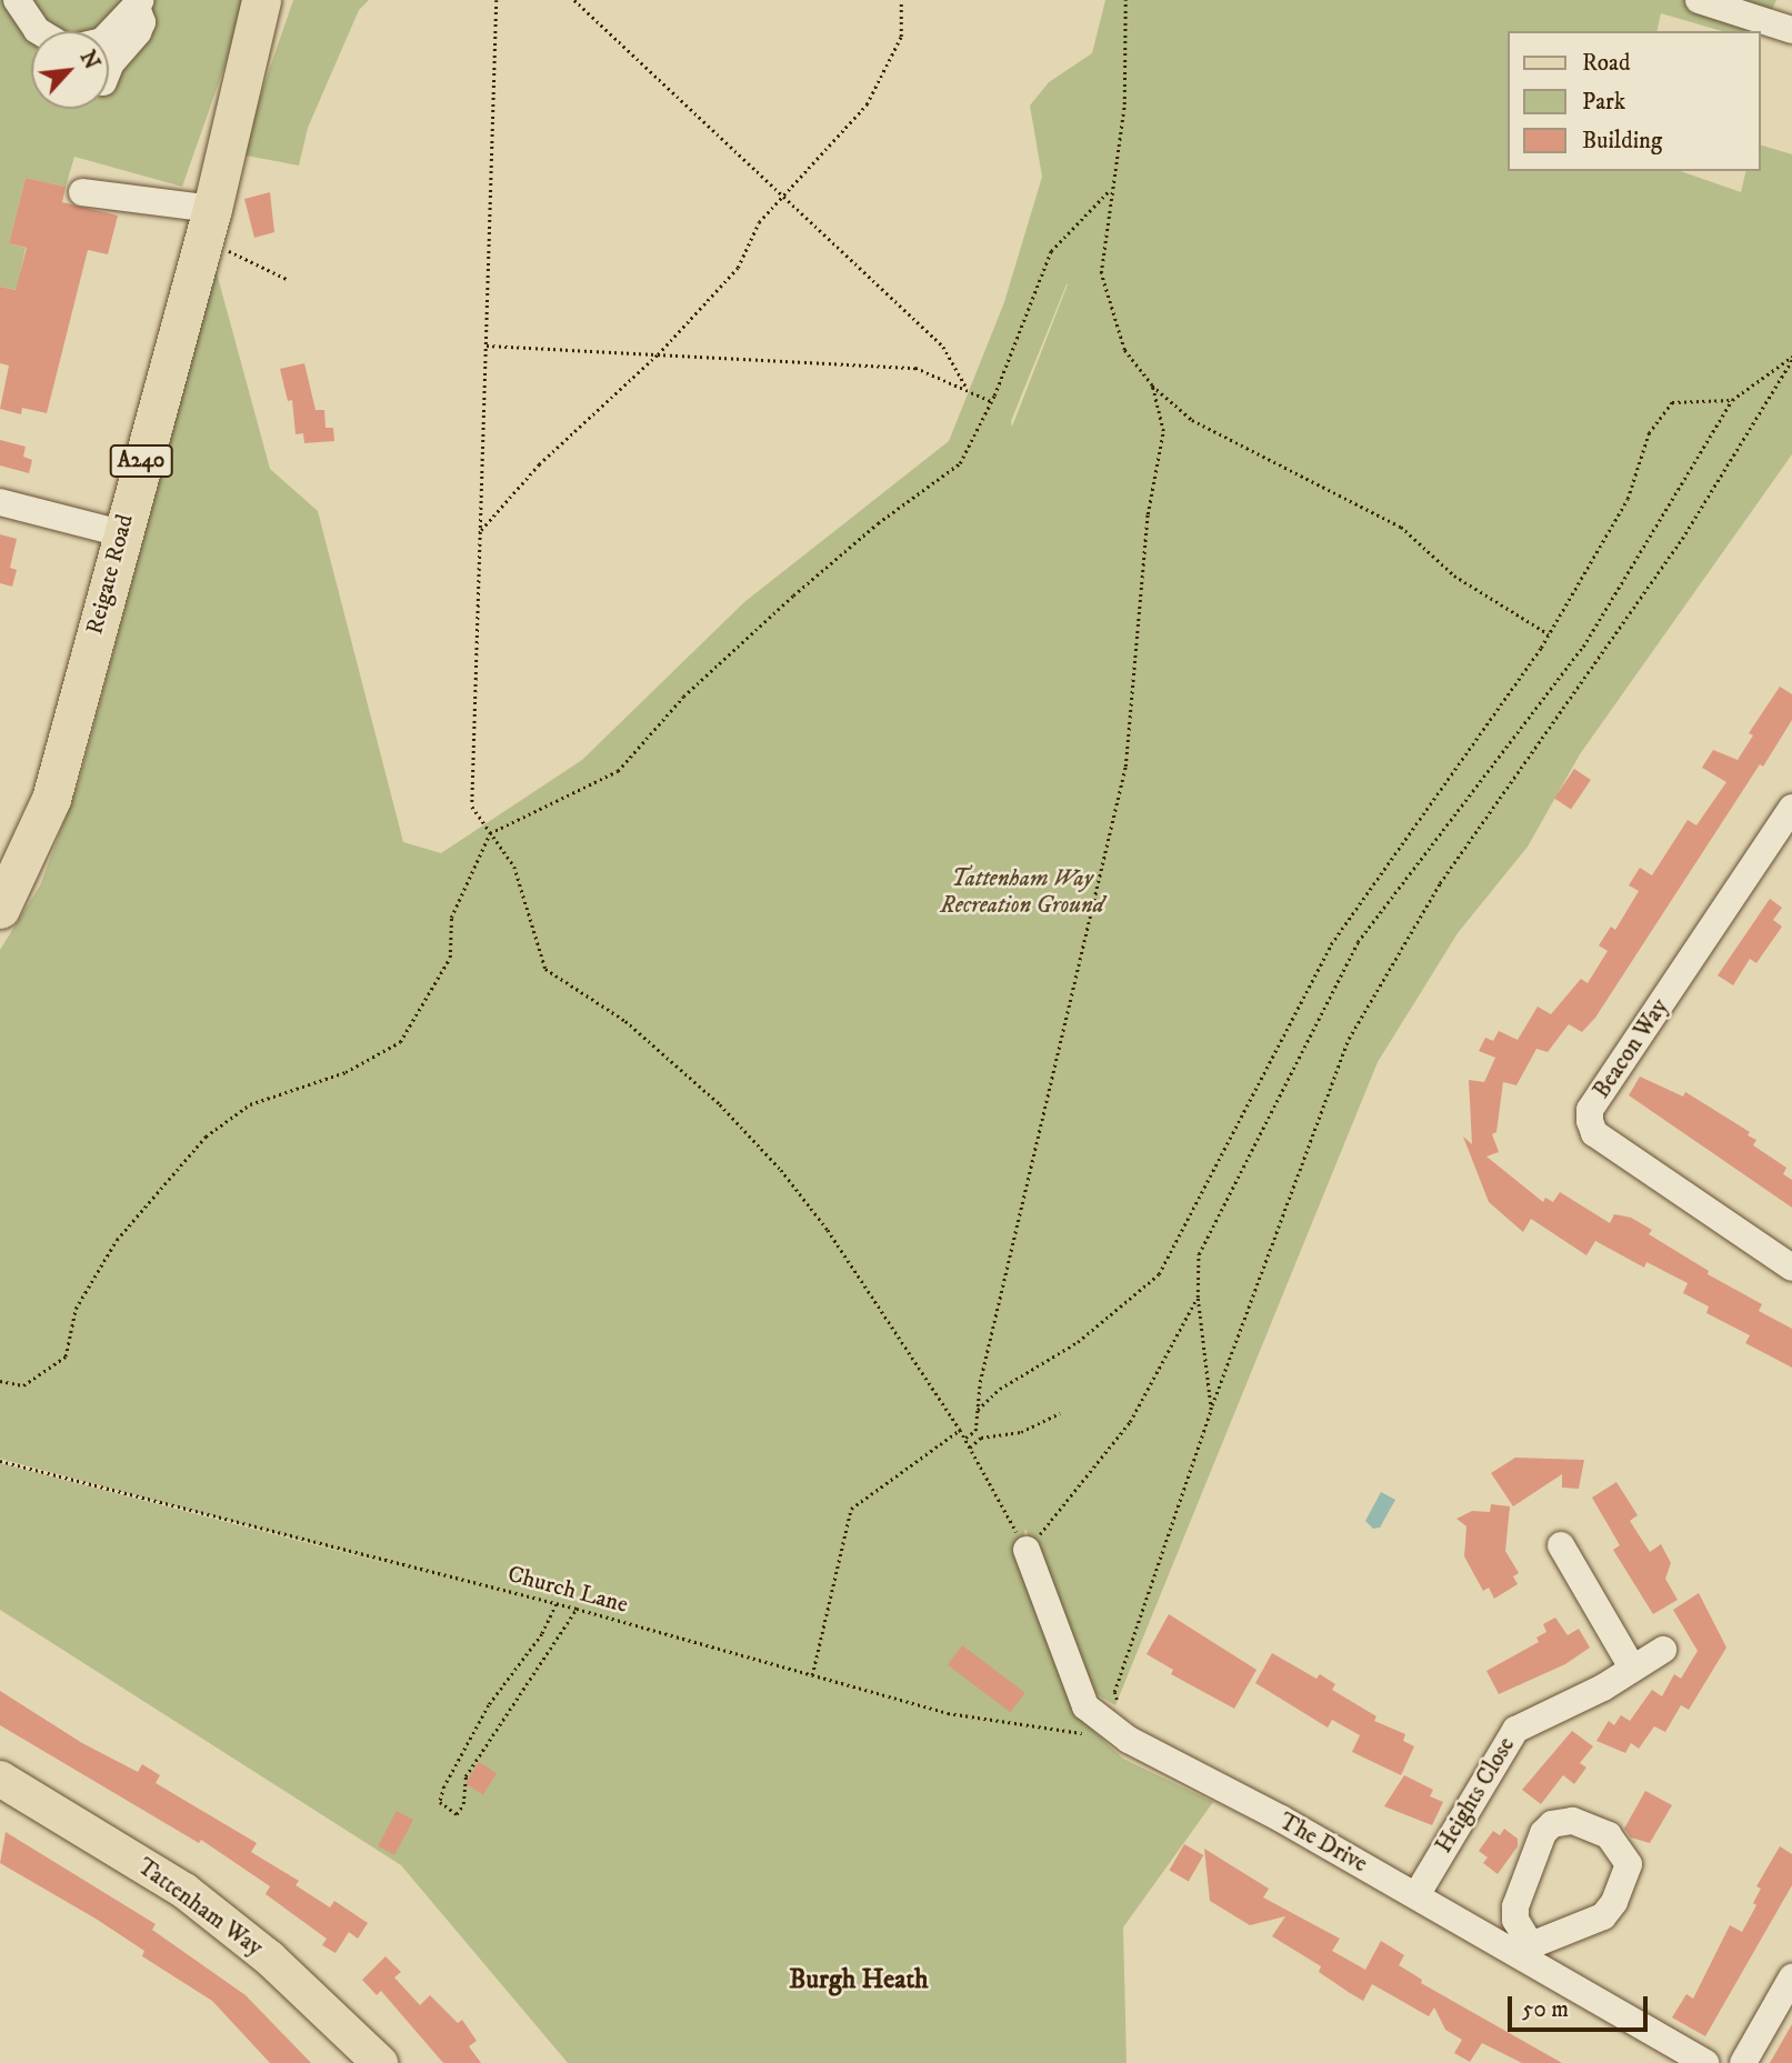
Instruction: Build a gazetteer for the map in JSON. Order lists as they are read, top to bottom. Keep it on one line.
{"streets":{"highway":["A240","Reigate Road"],"main road":["Tattenham Way"],"street":["Beacon Way","Heights Close","The Drive"],"path":["Church Lane"]},"crossings":[["Heights Close","The Drive"]],"districts":["Burgh Heath"],"parks":["Tattenham Way Recreation Ground"],"legend":["Road","Park","Building"],"scale_bar":"50 m","north":"top right"}
